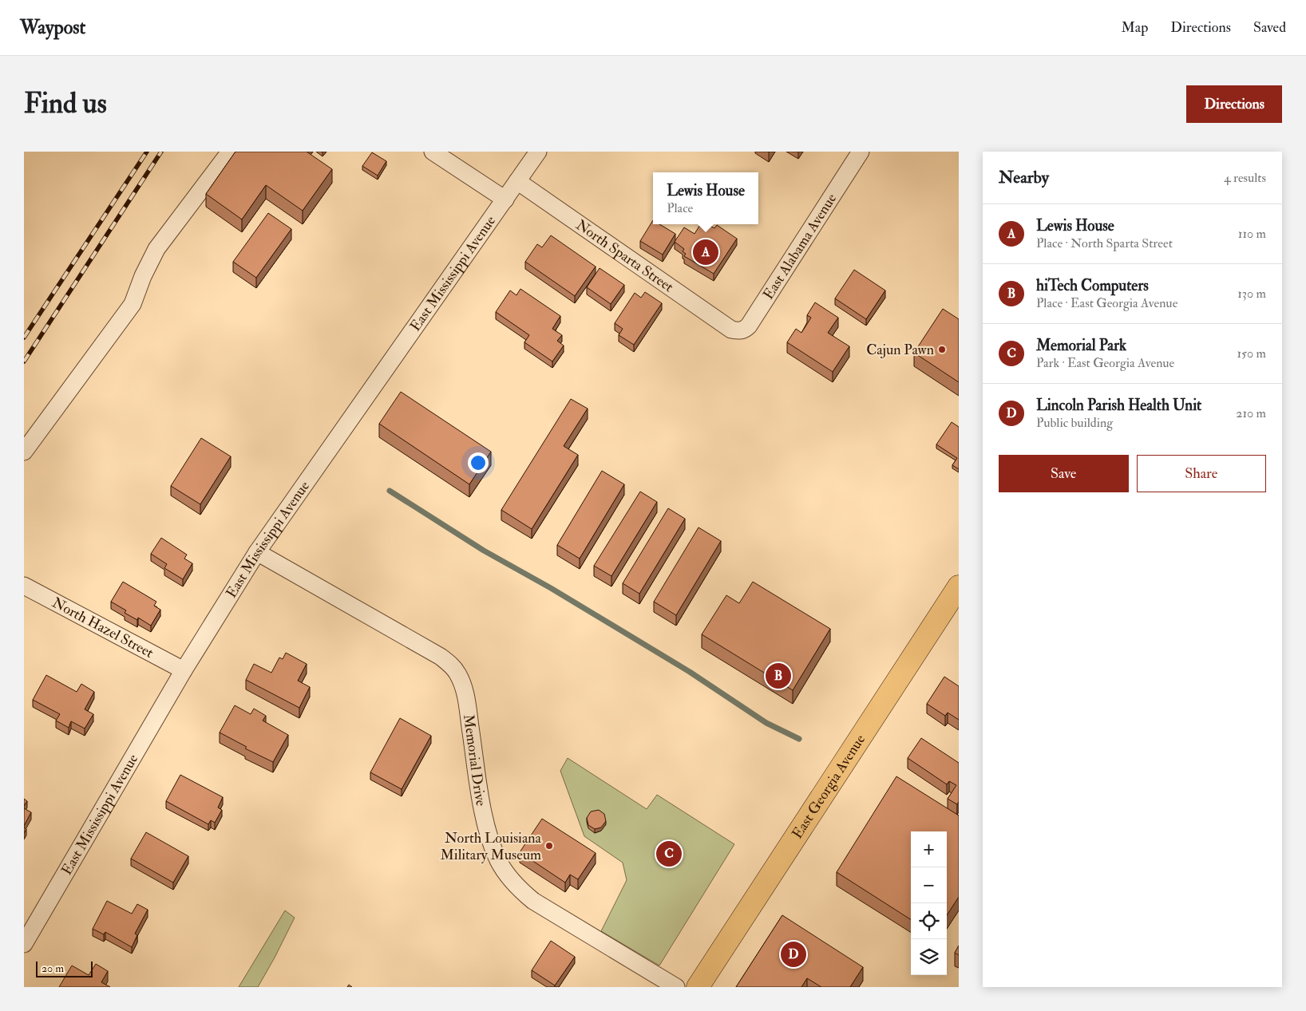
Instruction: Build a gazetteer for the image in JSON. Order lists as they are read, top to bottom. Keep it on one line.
{"streets":{"main road":["East Georgia Avenue"],"street":["East Alabama Avenue","North Sparta Street","East Mississippi Avenue","North Hazel Street","Memorial Drive"]},"crossings":[["East Alabama Avenue","North Sparta Street"],["North Sparta Street","East Mississippi Avenue"],["East Mississippi Avenue","North Hazel Street"],["East Mississippi Avenue","Memorial Drive"]],"places":["Cajun Pawn","North Louisiana Military Museum"],"scale_bar":"20 m","page":{"header":"Waypost","nav":["Map","Directions","Saved"],"buttons":["Directions",["Save","Share"]],"title":"Find us","heading":["Nearby","4 results"],"popup":["Lewis House","Place"],"list":[{"mark":"A","name":"Lewis House","note":"Place · North Sparta Street","value":"110 m"},{"mark":"B","name":"hiTech Computers","note":"Place · East Georgia Avenue","value":"130 m"},{"mark":"C","name":"Memorial Park","note":"Park · East Georgia Avenue","value":"150 m"},{"mark":"D","name":"Lincoln Parish Health Unit","note":"Public building","value":"210 m"}],"pins":["A","B","C","D"],"map_buttons":["+","−"],"scale":"20 m"}}
